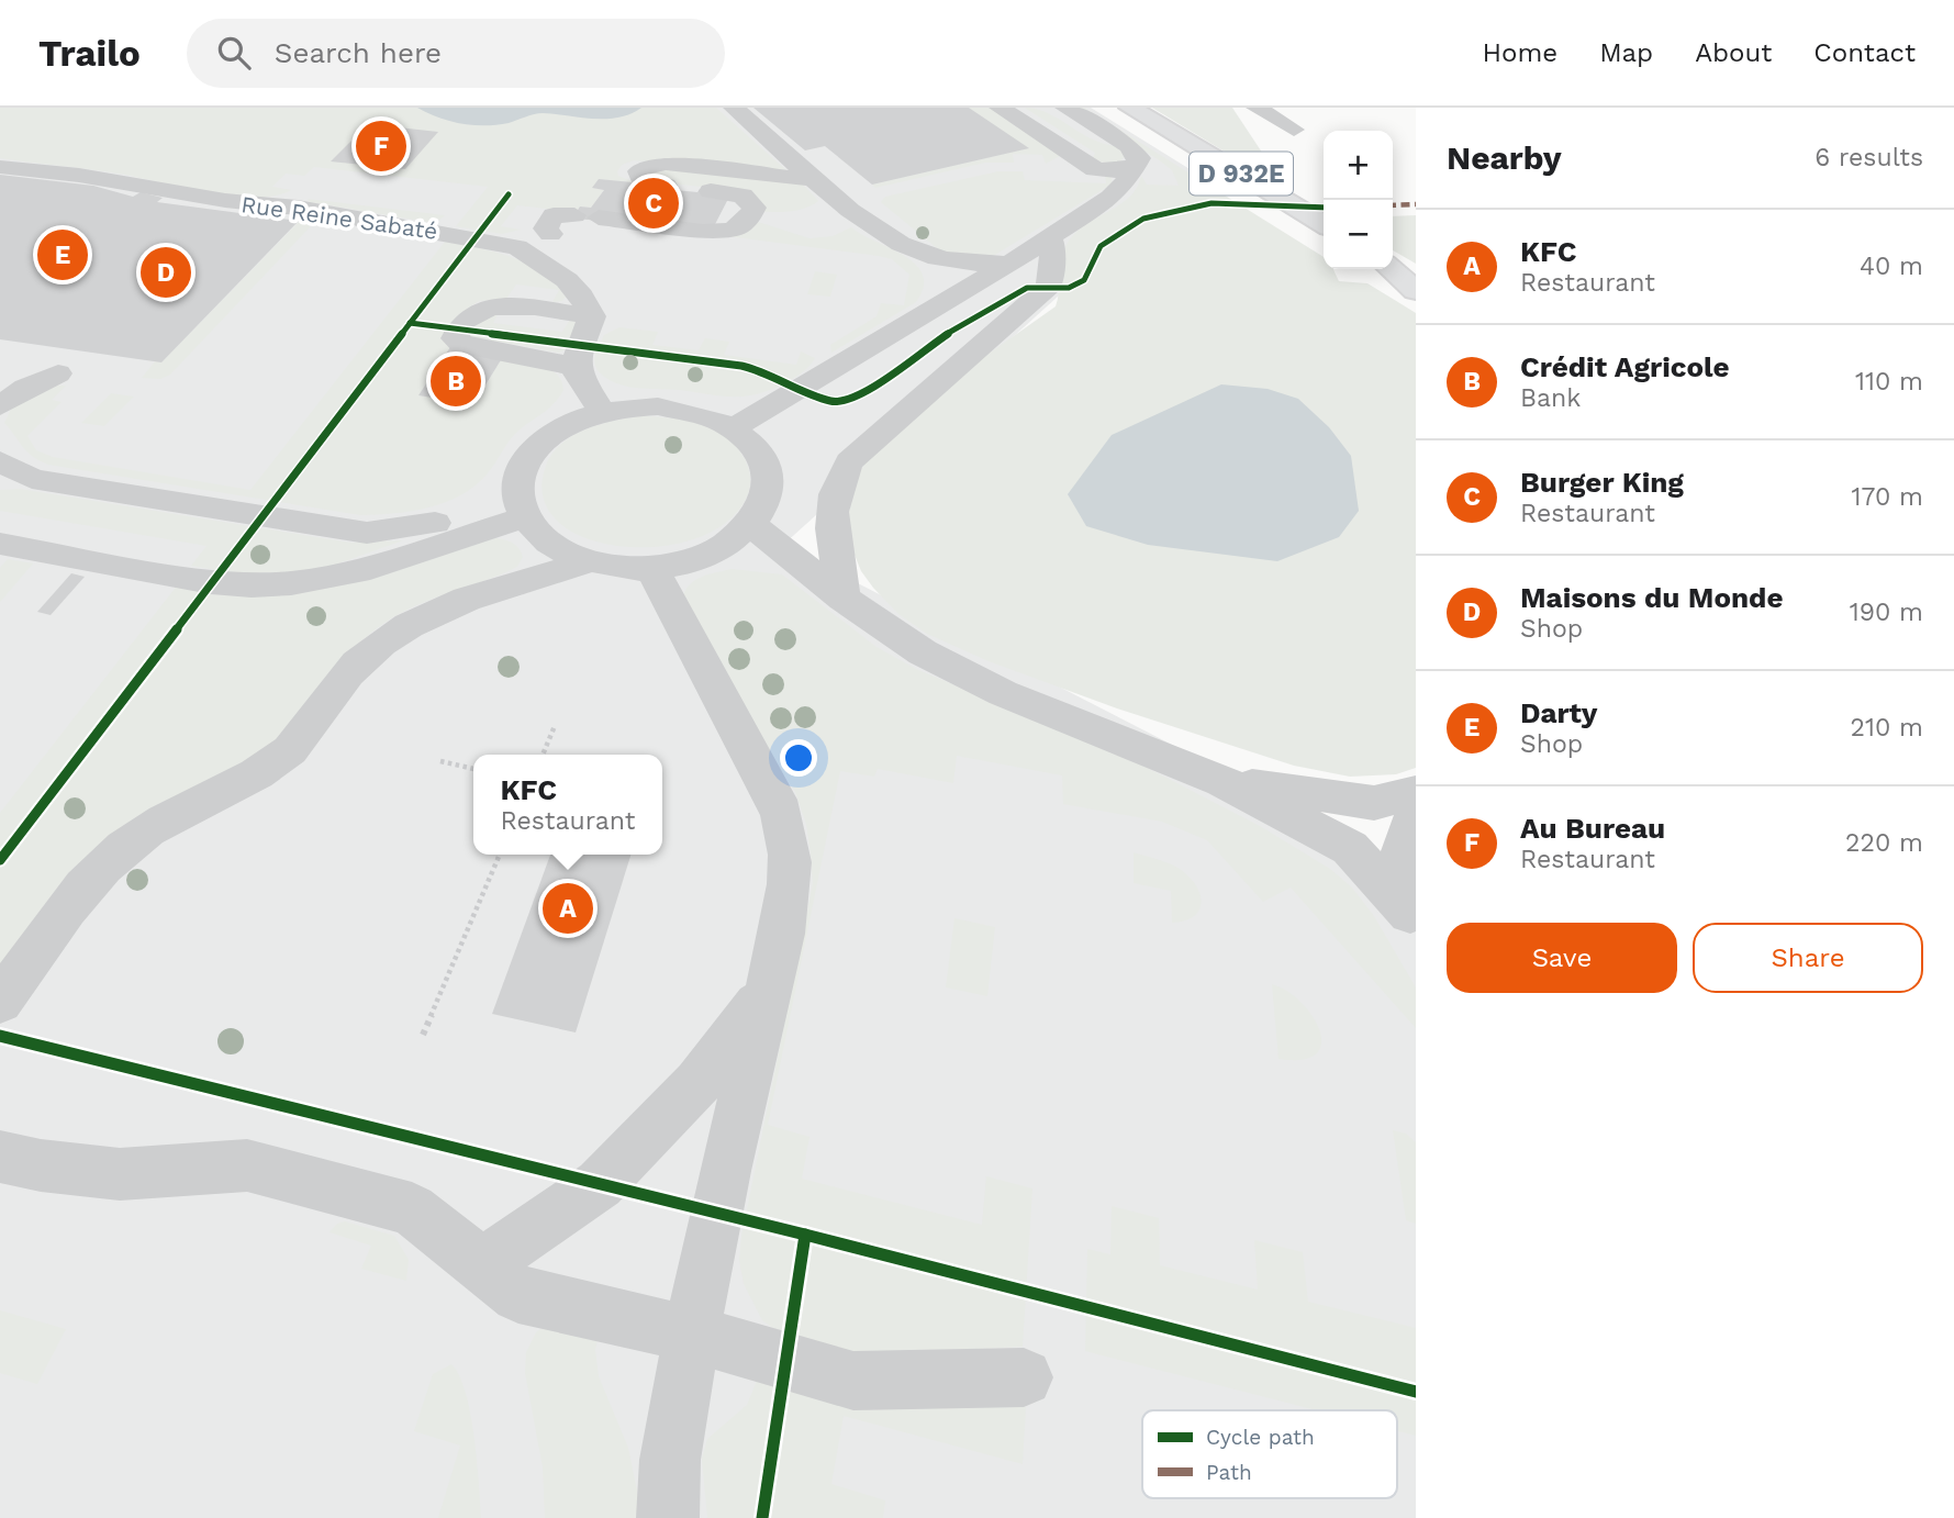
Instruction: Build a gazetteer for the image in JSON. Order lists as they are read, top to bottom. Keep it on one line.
{"streets":{"main road":["D 932E"],"street":["Rue Reine Sabaté"]},"legend":["Cycle path","Path"],"page":{"header":"Trailo","search":"Search here","nav":["Home","Map","About","Contact"],"heading":["Nearby","6 results"],"pins":["F","C","E","D","B","A"],"map_buttons":["+","−"],"list":[{"mark":"A","name":"KFC","note":"Restaurant","value":"40 m"},{"mark":"B","name":"Crédit Agricole","note":"Bank","value":"110 m"},{"mark":"C","name":"Burger King","note":"Restaurant","value":"170 m"},{"mark":"D","name":"Maisons du Monde","note":"Shop","value":"190 m"},{"mark":"E","name":"Darty","note":"Shop","value":"210 m"},{"mark":"F","name":"Au Bureau","note":"Restaurant","value":"220 m"}],"popup":["KFC","Restaurant"],"buttons":["Save","Share"]}}
